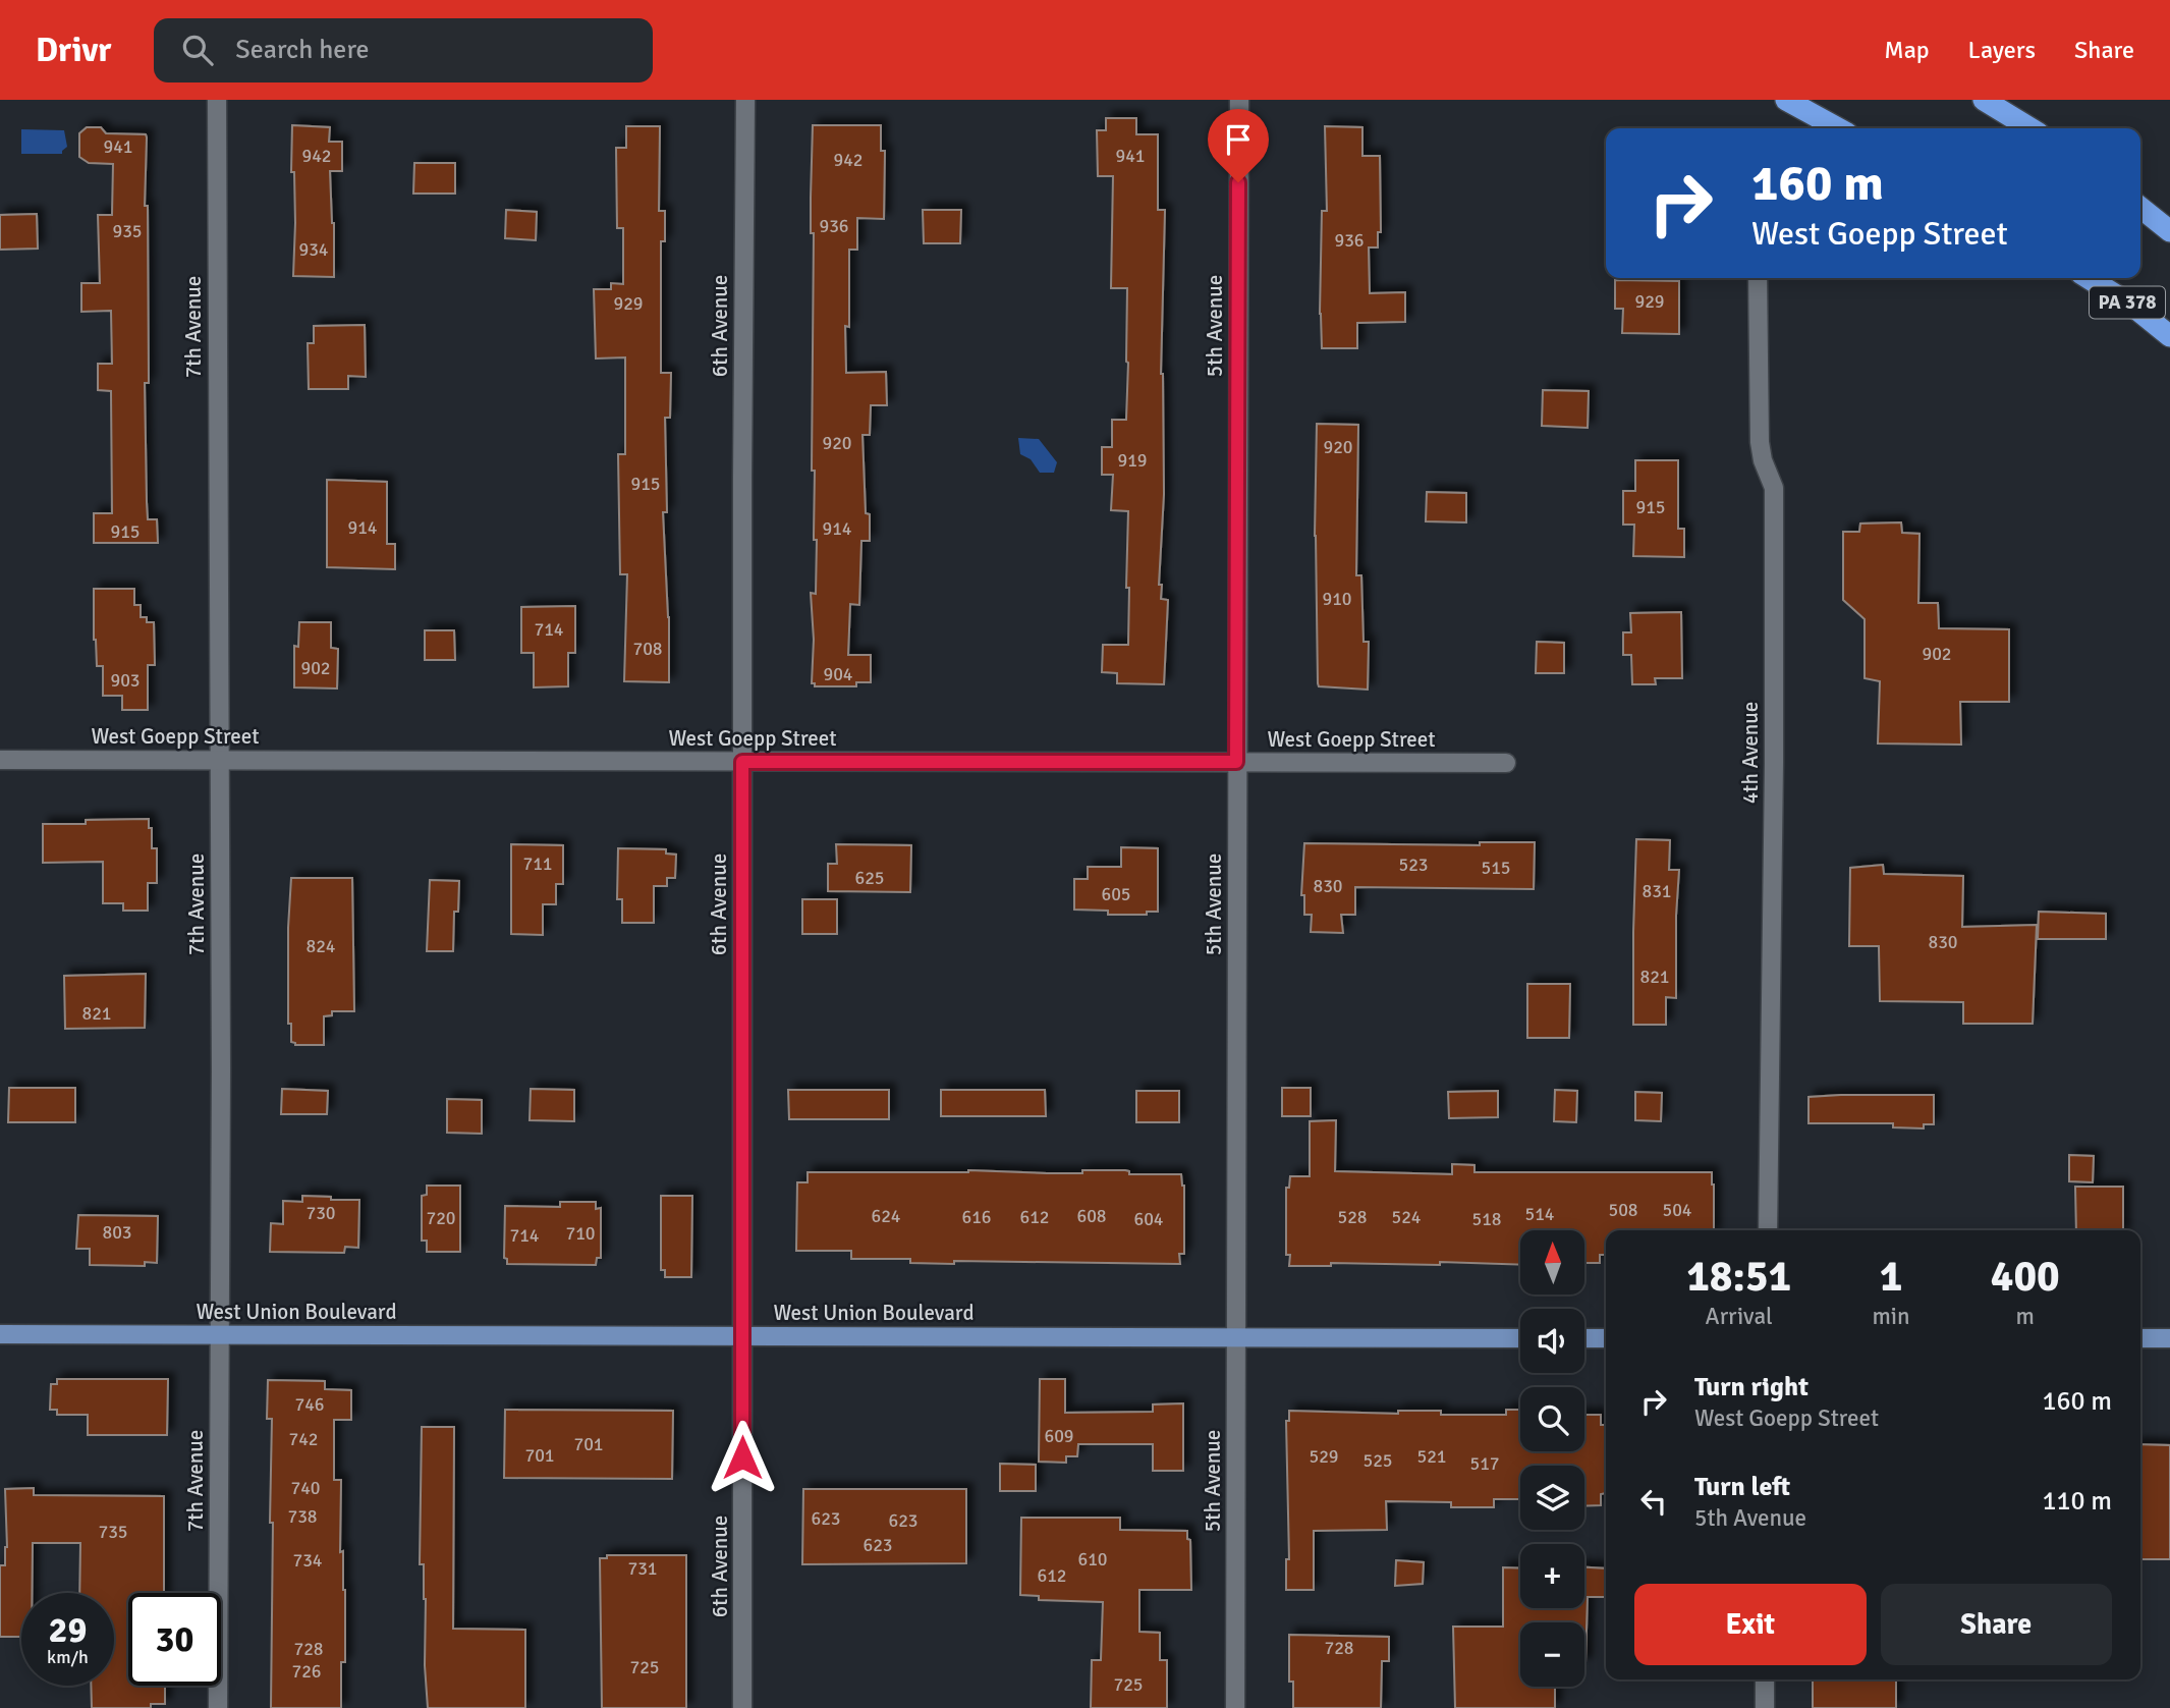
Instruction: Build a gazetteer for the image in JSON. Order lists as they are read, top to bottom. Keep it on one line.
{"streets":{"highway":["PA 378"],"main road":["West Union Boulevard"],"street":["6th Avenue","5th Avenue","7th Avenue","West Goepp Street","4th Avenue"]},"crossings":[["6th Avenue","West Goepp Street"],["6th Avenue","West Union Boulevard"],["5th Avenue","West Goepp Street"],["5th Avenue","West Union Boulevard"],["7th Avenue","West Goepp Street"],["7th Avenue","West Union Boulevard"]],"house_numbers":["941","942","941","942","936","935","936","934","929","929","920","920","919","915","915","914","914","915","910","714","708","902","902","904","903","711","523","515","625","830","831","605","830","824","821","821","508","504","730","514","624","608","616","612","528","524","720","604","518","803","710","714","746","609","742","701","701","529","521","525","517","740","738","623","623","735","623","610","734","731","612","728","728","725","726","725"],"north":"top","page":{"header":"Drivr","search":"Search here","nav":["Map","Layers","Share"],"turn":["160 m","West Goepp Street"],"map_buttons":["+","−"],"eta":["18:51","Arrival","1","min","400","m"],"list":[{"name":"Turn right","note":"West Goepp Street","value":"160 m"},{"name":"Turn left","note":"5th Avenue","value":"110 m"}],"buttons":["Exit","Share"],"speed":"29 km/h","limit":"30"}}
